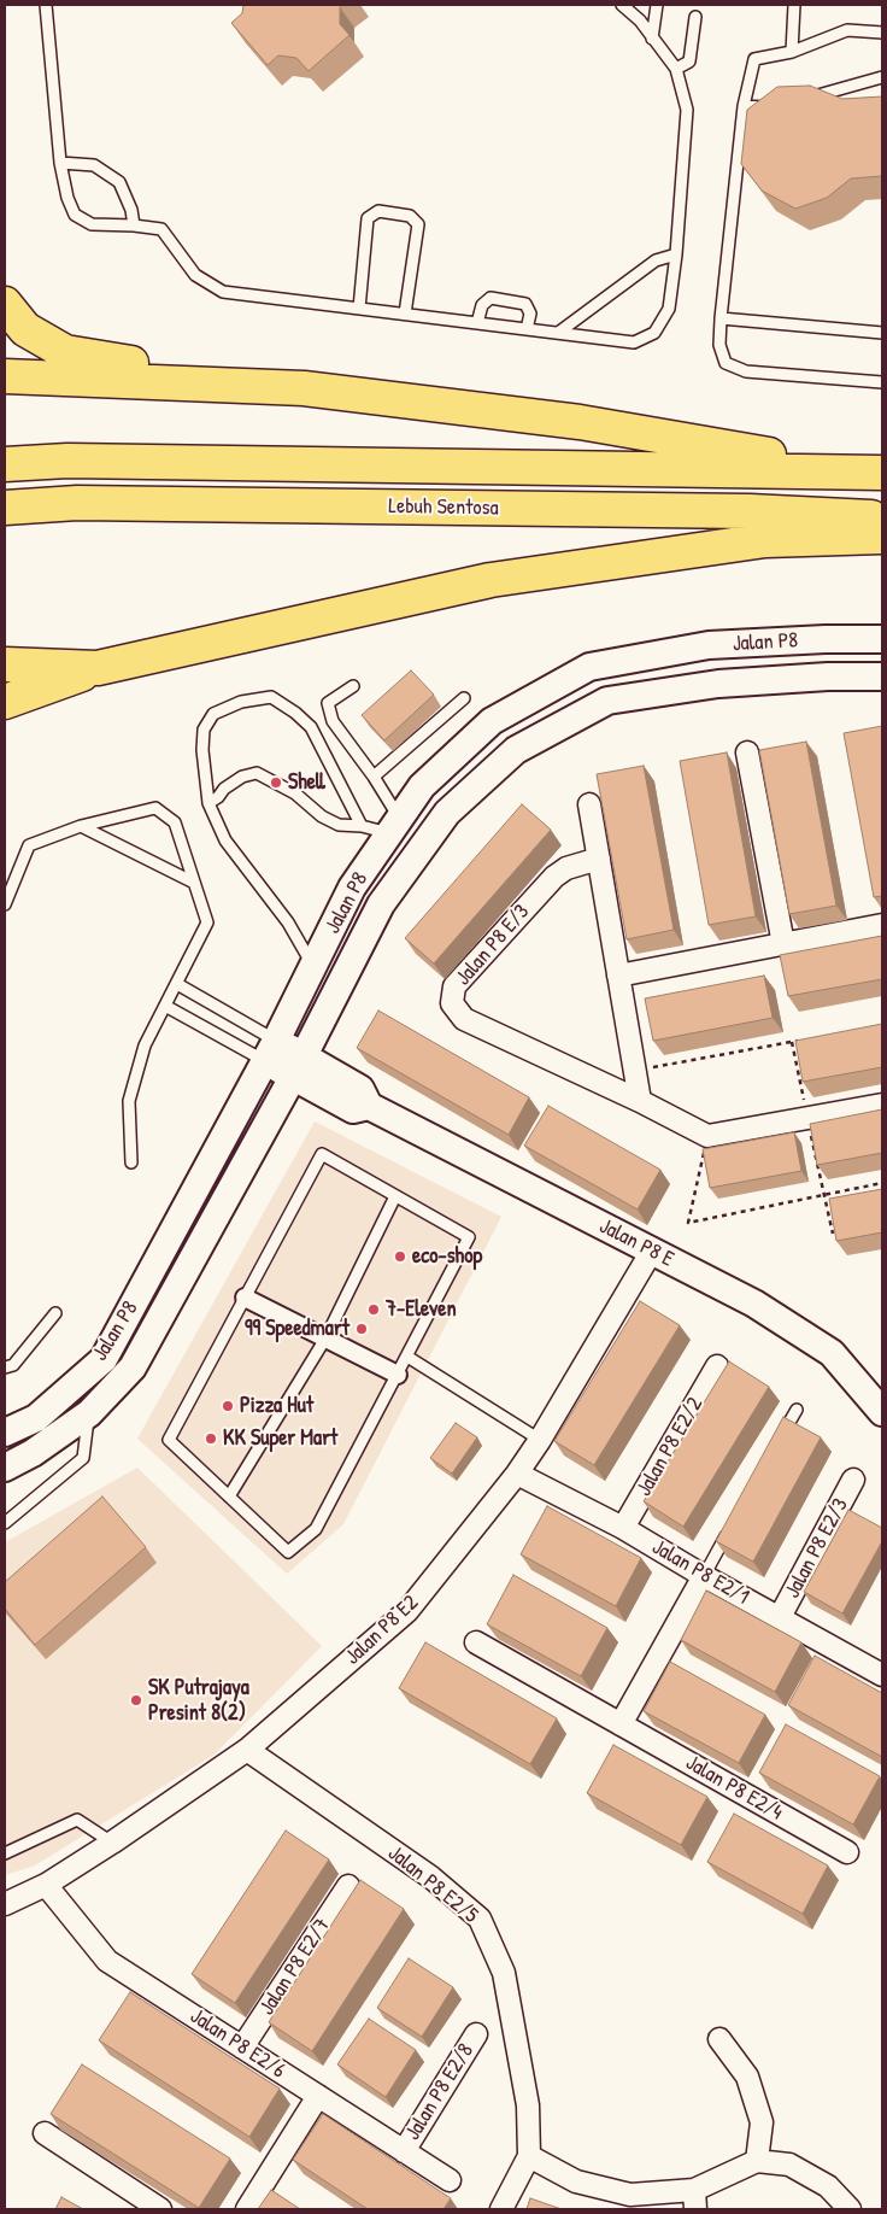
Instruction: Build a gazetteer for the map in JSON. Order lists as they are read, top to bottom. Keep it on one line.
{"streets":{"main road":["Lebuh Sentosa"],"street":["Jalan P8","Jalan P8 E/3","Jalan P8 E","Jalan P8 E2/2","Jalan P8 E2/3","Jalan P8 E2/1","Jalan P8 E2","Jalan P8 E2/4","Jalan P8 E2/5","Jalan P8 E2/7","Jalan P8 E2/6","Jalan P8 E2/8"]},"crossings":[["Jalan P8","Jalan P8 E"],["Jalan P8 E","Jalan P8 E2"],["Jalan P8 E2/2","Jalan P8 E2/1"],["Jalan P8 E2/3","Jalan P8 E2/1"],["Jalan P8 E2/1","Jalan P8 E2"],["Jalan P8 E2","Jalan P8 E2/5"],["Jalan P8 E2","Jalan P8 E2/6"],["Jalan P8 E2/7","Jalan P8 E2/6"],["Jalan P8 E2/6","Jalan P8 E2/8"]],"places":["Shell","eco-shop","7-Eleven","99 Speedmart","Pizza Hut","KK Super Mart","SK Putrajaya Presint 8(2)"]}
